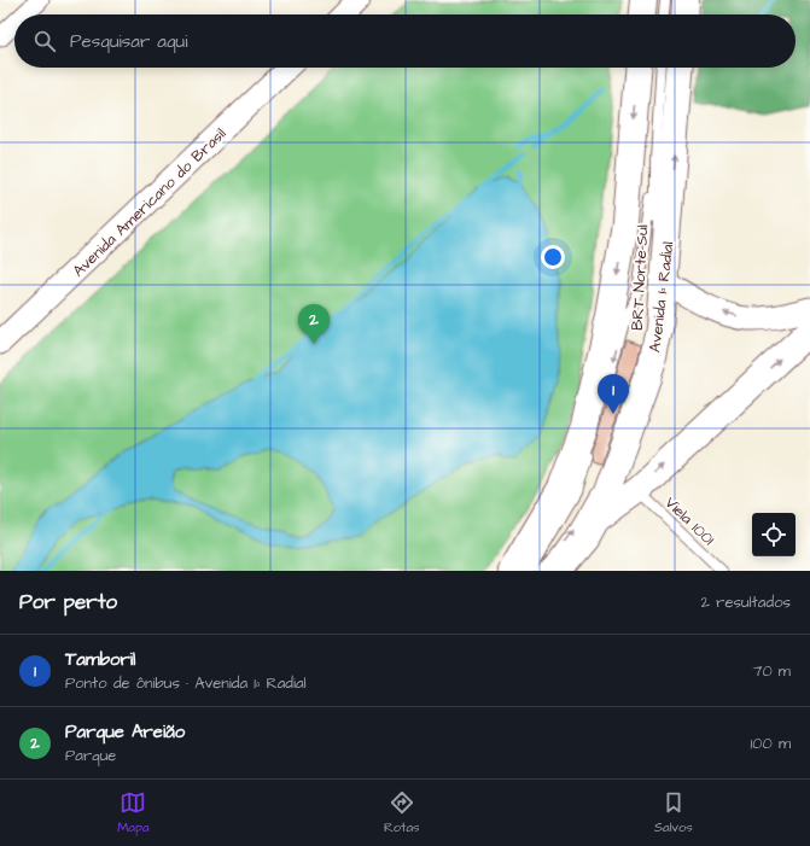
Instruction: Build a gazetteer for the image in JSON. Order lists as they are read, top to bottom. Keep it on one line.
{"streets":{"main road":["Avenida 1ª Radial"],"street":["Avenida Americano do Brasil"],"lane":["BRT Norte-Sul","Viela 1001"]},"page":{"search":"Pesquisar aqui","pins":["2","1"],"heading":["Por perto","2 resultados"],"list":[{"mark":"1","name":"Tamboril","note":"Ponto de ônibus · Avenida 1ª Radial","value":"70 m"},{"mark":"2","name":"Parque Areião","note":"Parque","value":"100 m"}],"nav":["Mapa","Rotas","Salvos"]}}
